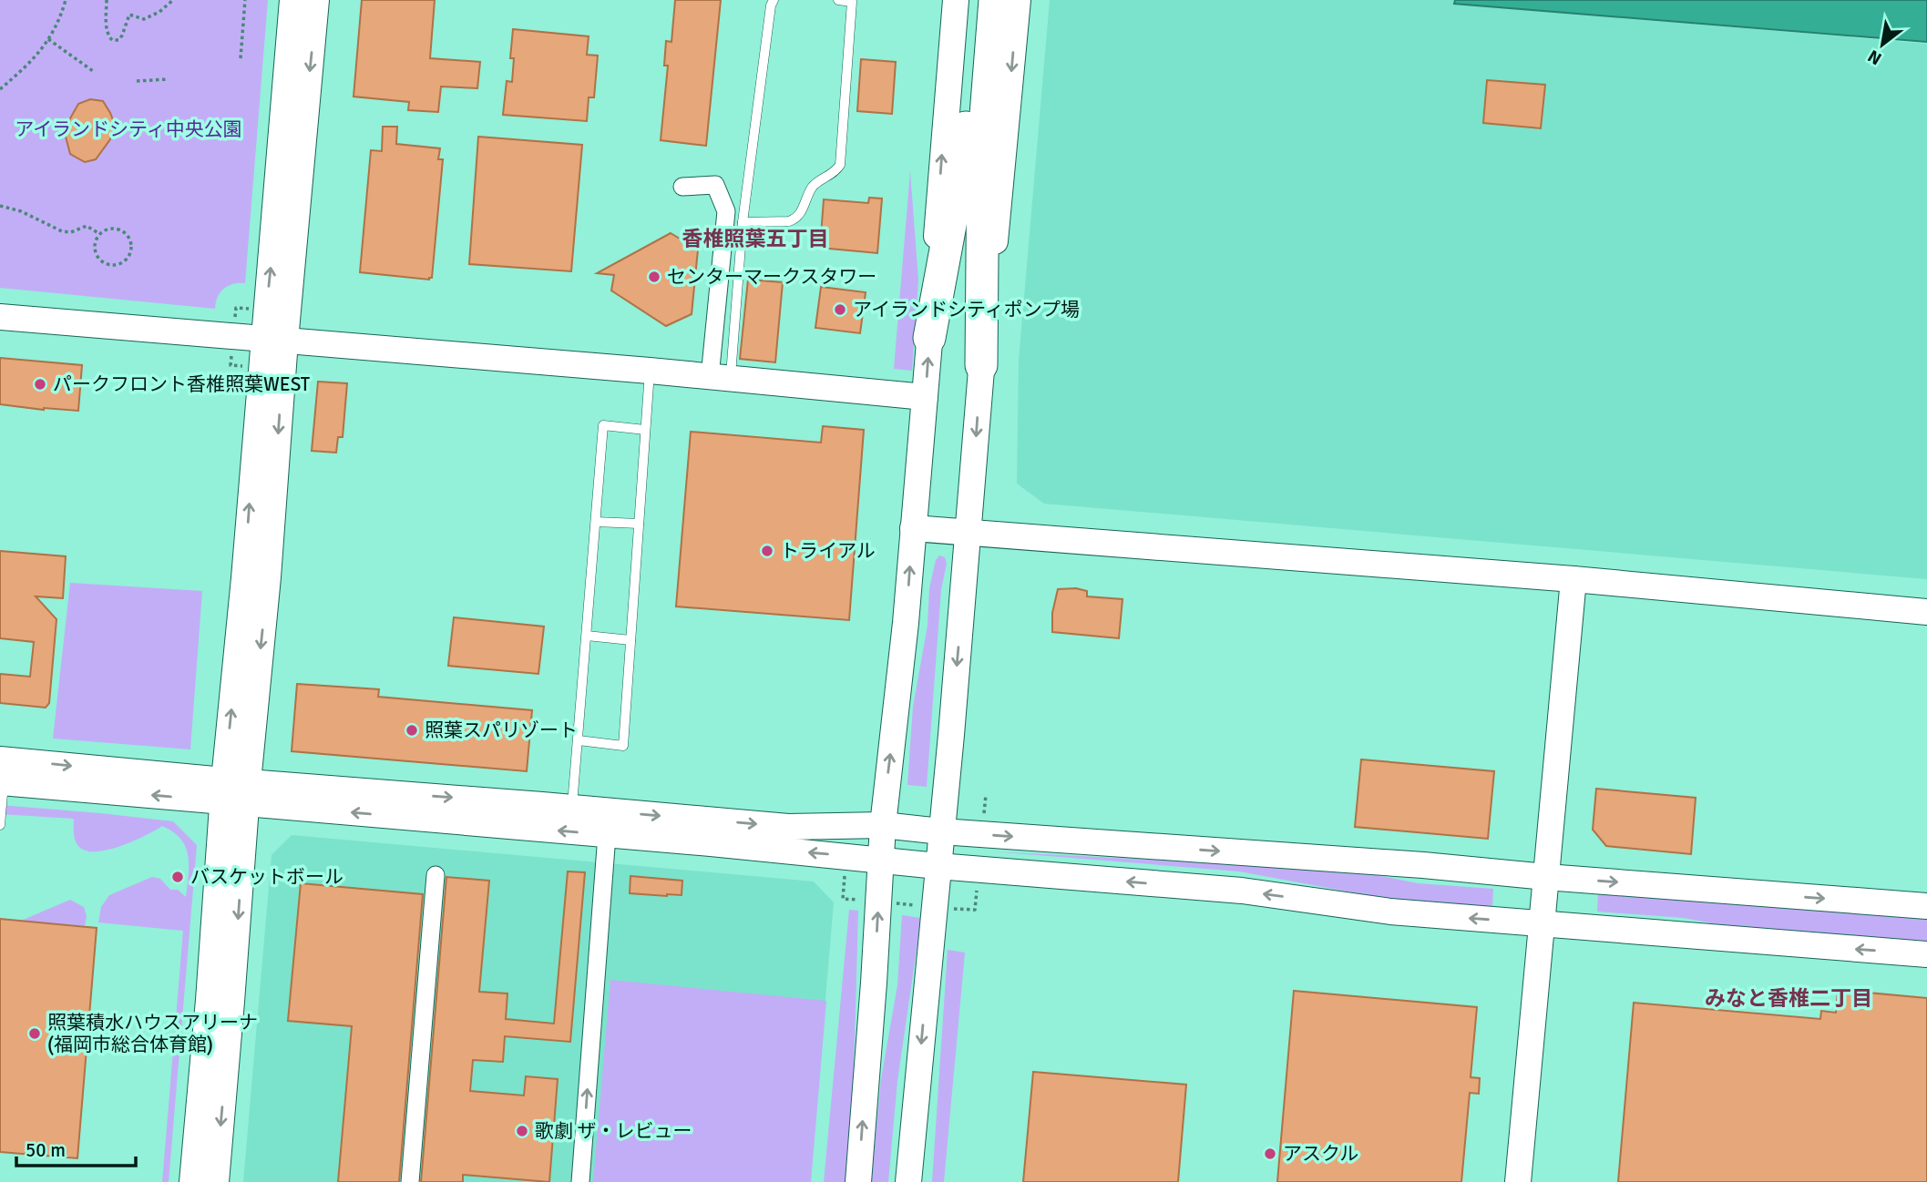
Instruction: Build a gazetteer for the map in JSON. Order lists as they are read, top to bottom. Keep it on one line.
{"districts":["香椎照葉五丁目","みなと香椎二丁目"],"parks":["アイランドシティ中央公園"],"places":["センターマークスタワー","アイランドシティポンプ場","パークフロント香椎照葉WEST","トライアル","照葉スパリゾート","バスケットボール","照葉積水ハウスアリーナ (福岡市総合体育館)","歌劇 ザ・レビュー","アスクル"],"scale_bar":"50 m","north":"bottom left"}
